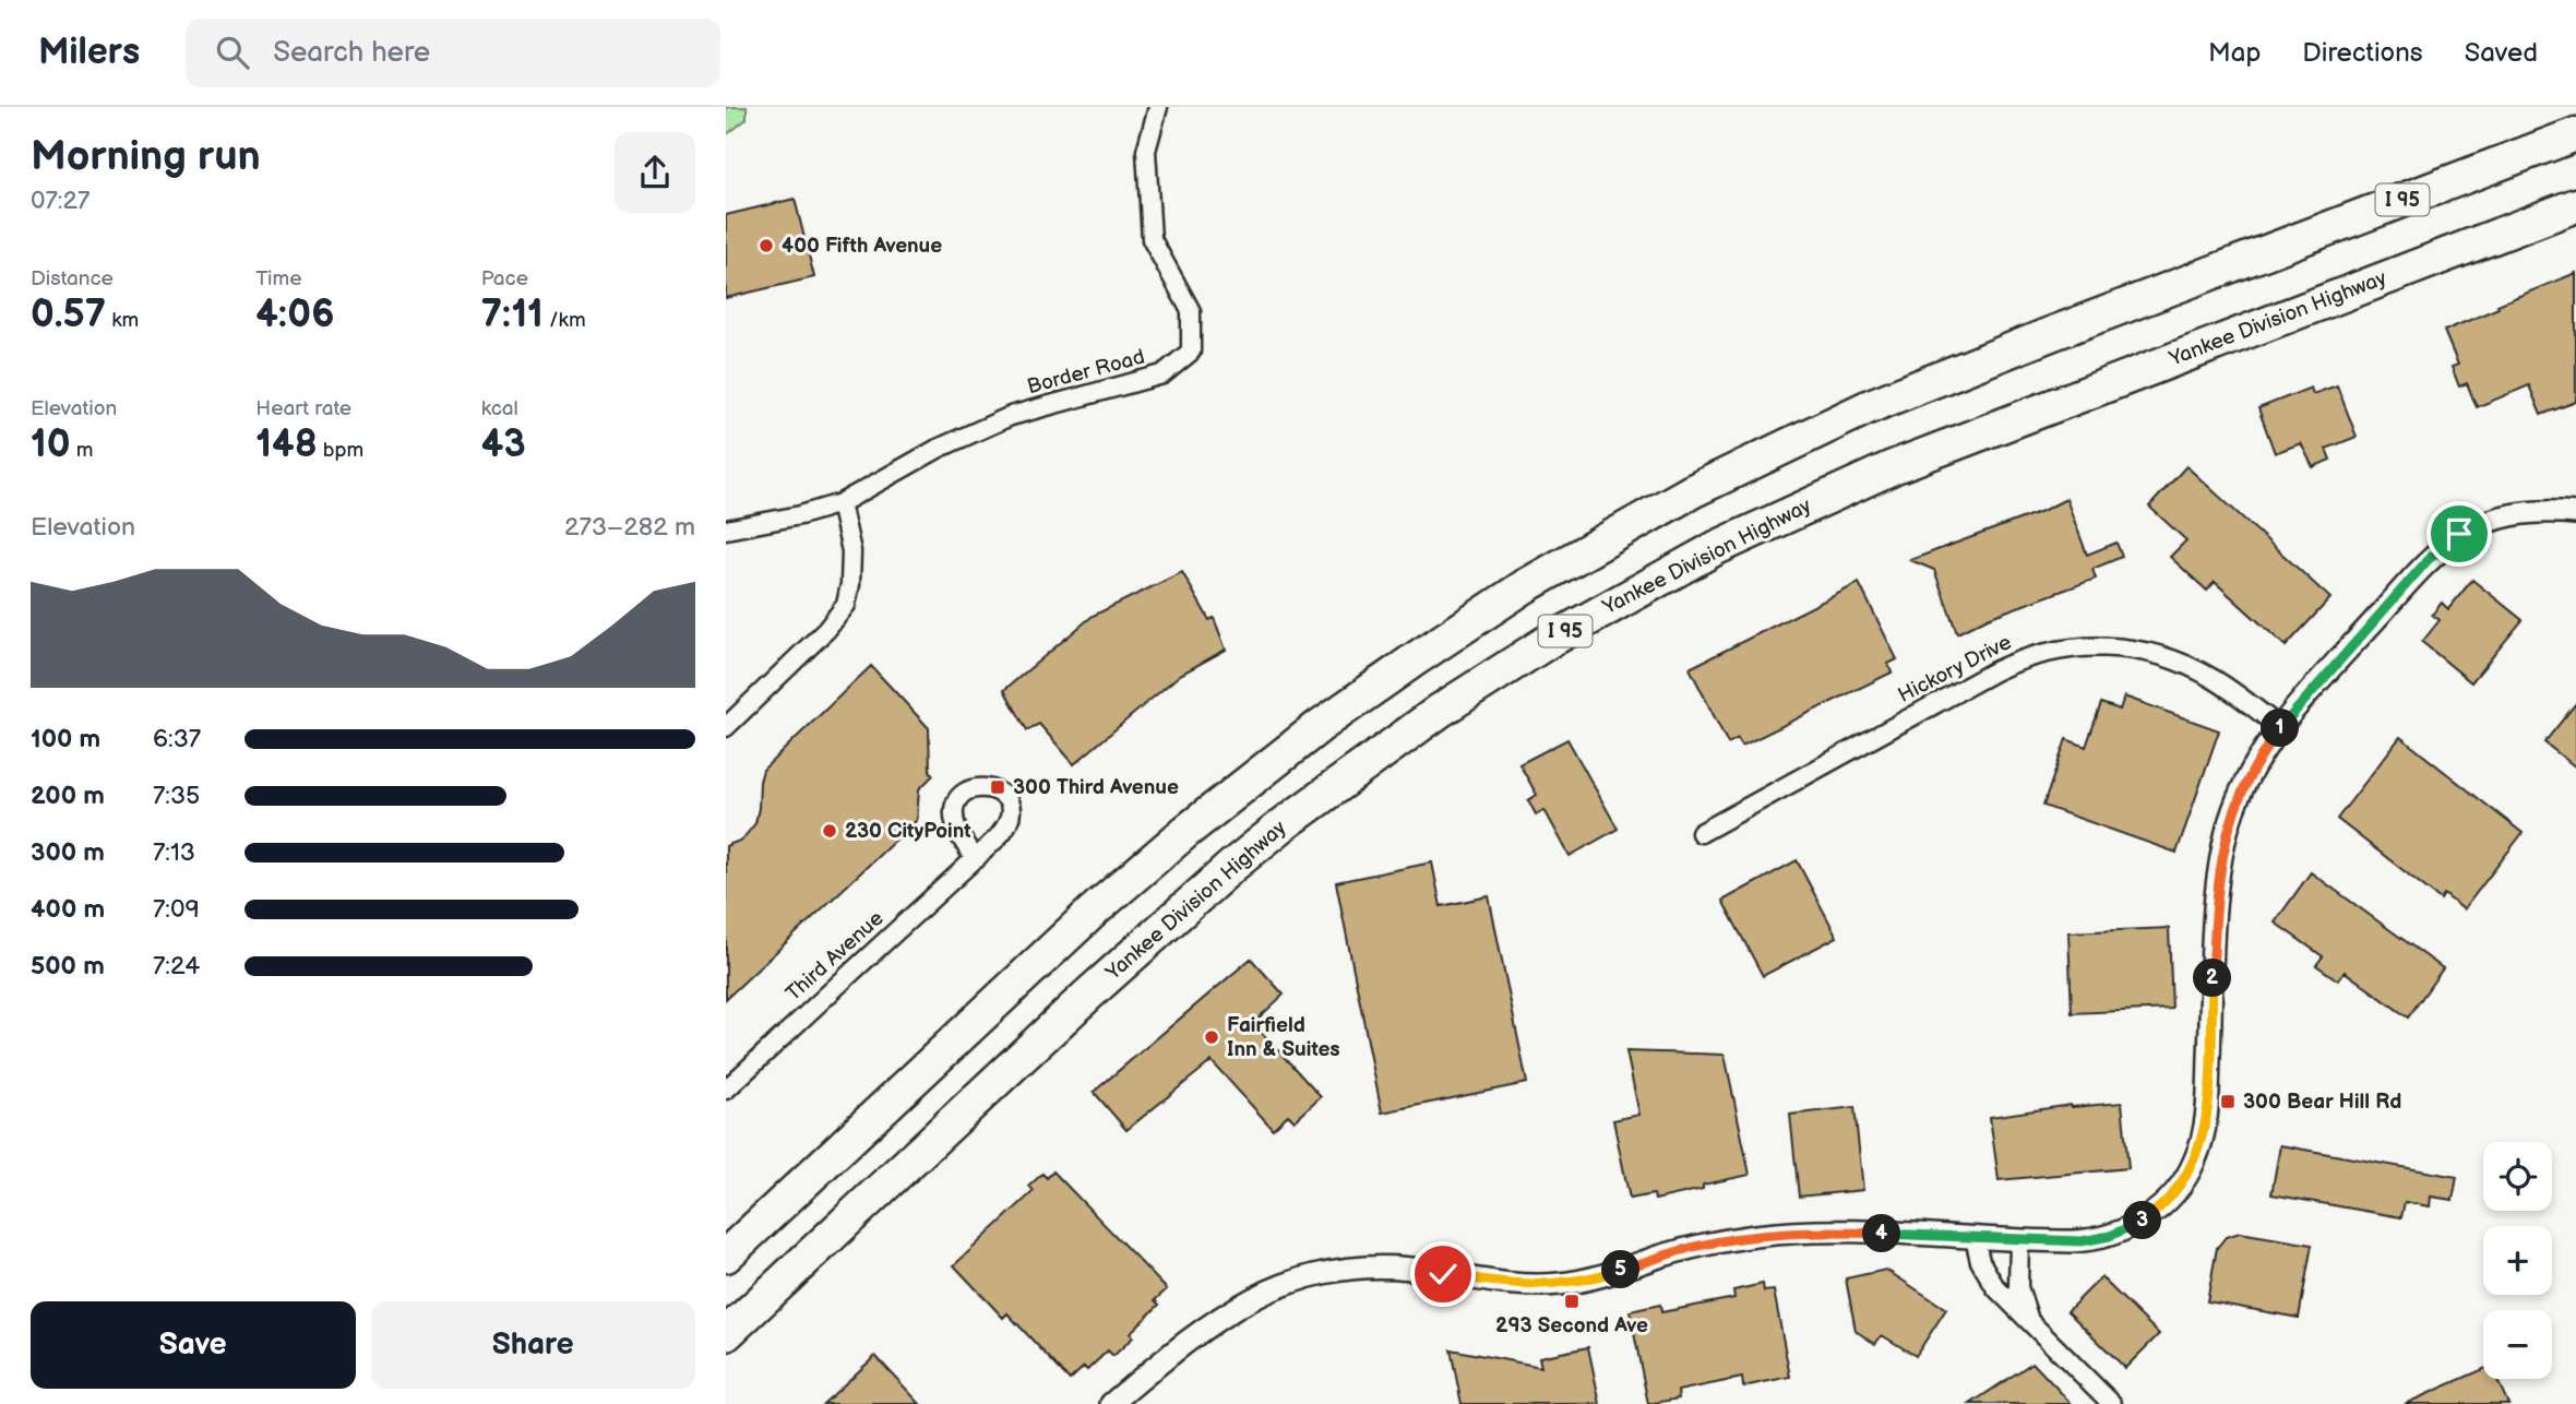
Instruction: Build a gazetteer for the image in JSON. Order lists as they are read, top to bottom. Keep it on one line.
{"streets":{"highway":["I 95","Yankee Division Highway"],"street":["Border Road","Hickory Drive","Third Avenue"]},"places":{"other":["400 Fifth Avenue","230 CityPoint","Fairfield Inn & Suites"],"transit":["300 Third Avenue","300 Bear Hill Rd","293 Second Ave"]},"page":{"header":"Milers","search":"Search here","nav":["Map","Directions","Saved"],"heading":["Morning run","07:27"],"stats":[["Distance","0.57 km"],["Time","4:06"],["Pace","7:11 /km"],["Elevation","10 m"],["Heart rate","148 bpm"],["kcal","43"]],"chart":["Elevation","273–282 m"],"pins":["1","2","3","4","5"],"list":[{"name":"100 m","note":"6:37"},{"name":"200 m","note":"7:35"},{"name":"300 m","note":"7:13"},{"name":"400 m","note":"7:09"},{"name":"500 m","note":"7:24"}],"map_buttons":["+","−"],"buttons":["Save","Share"]}}
